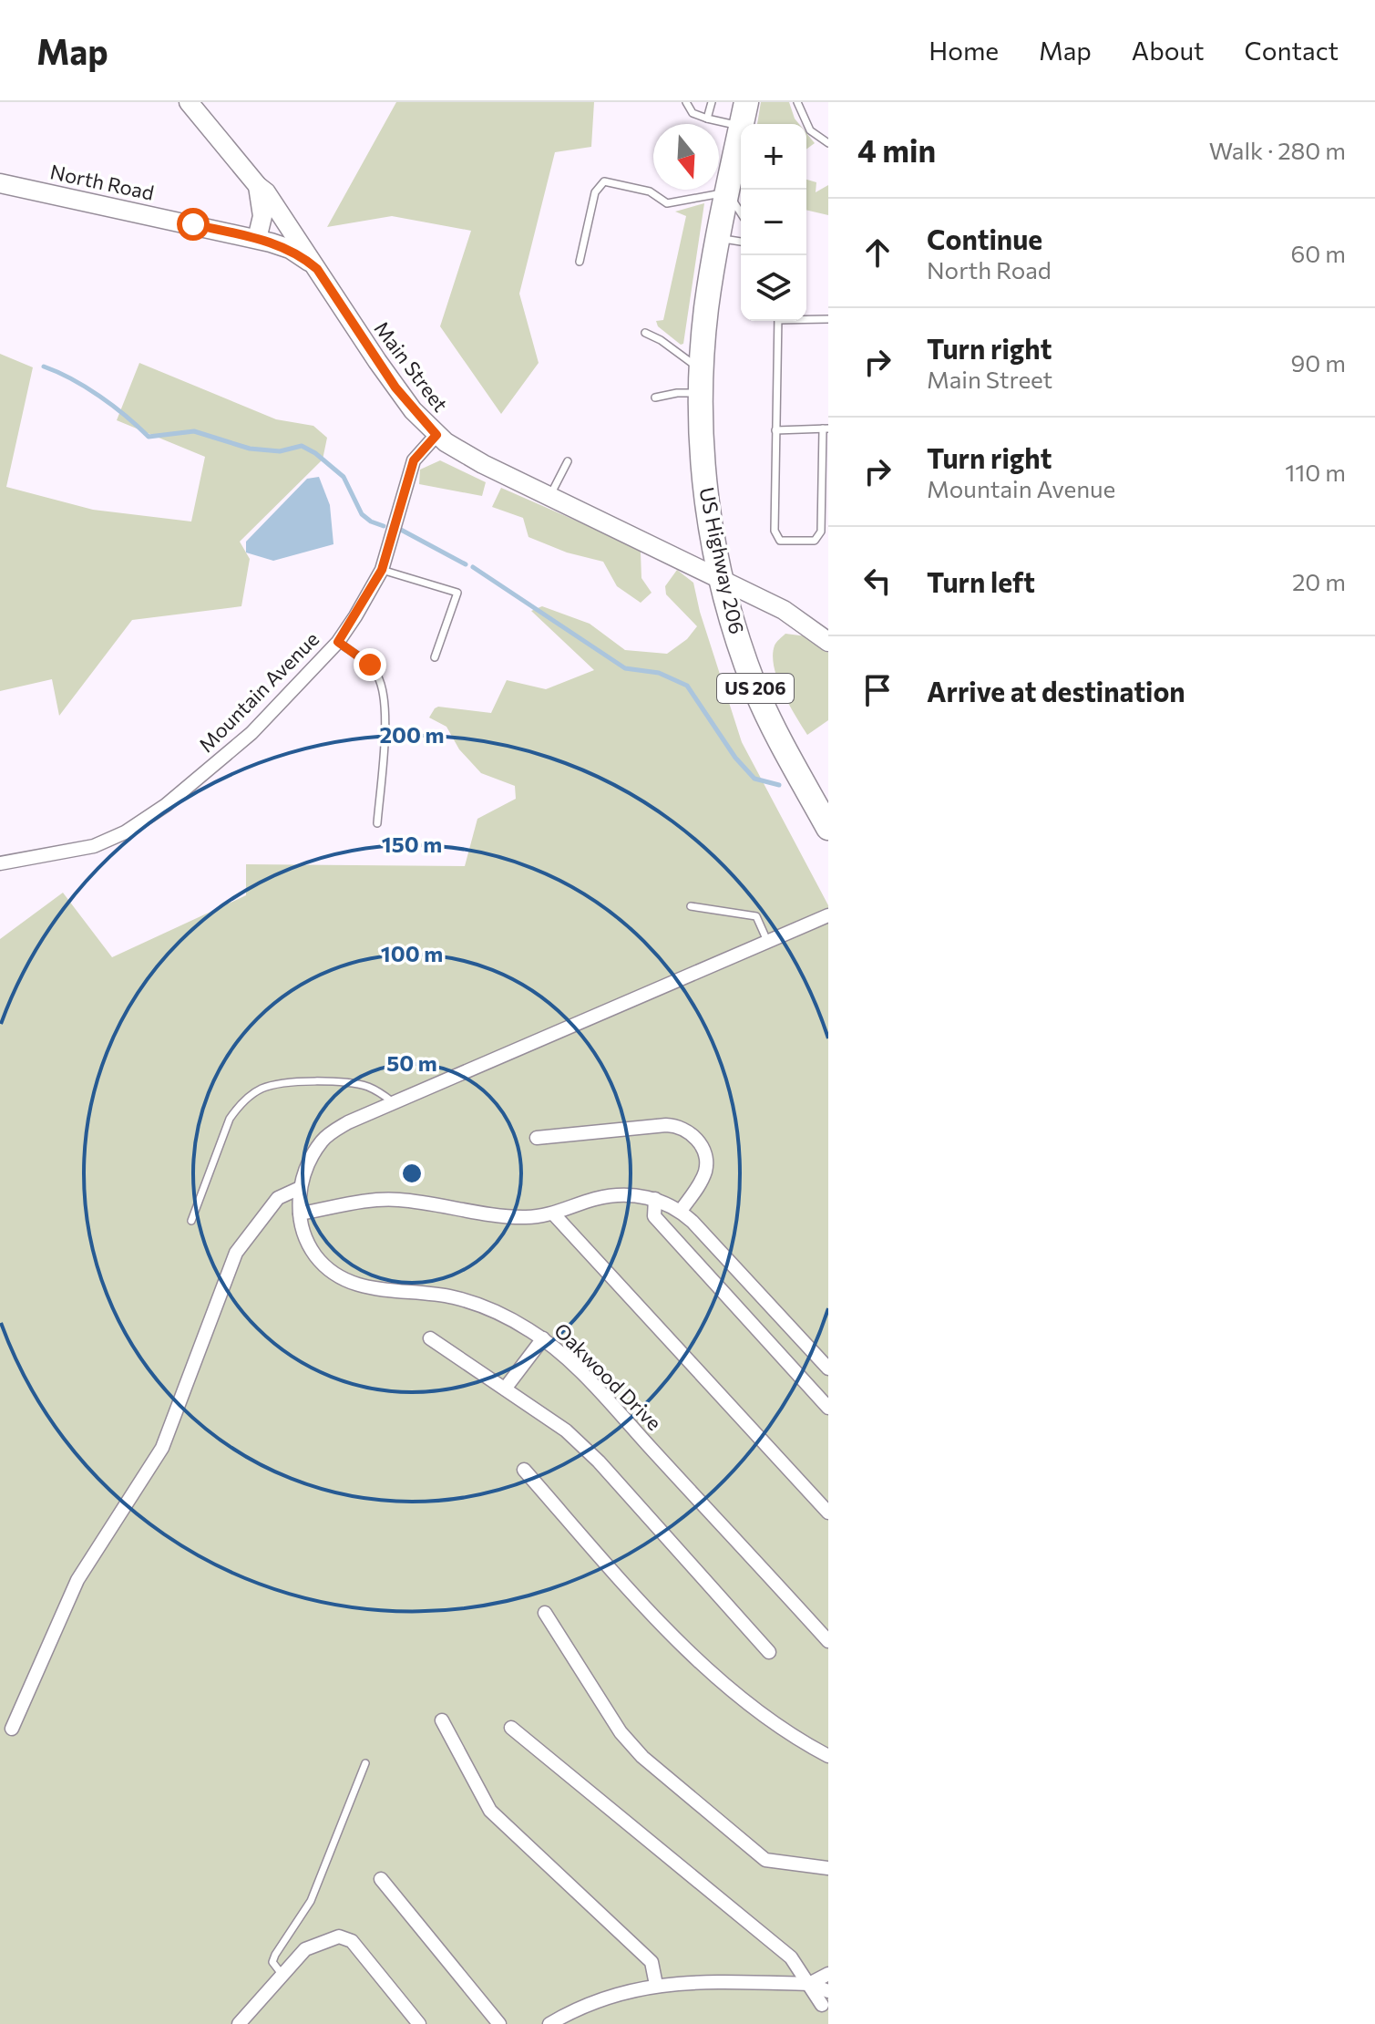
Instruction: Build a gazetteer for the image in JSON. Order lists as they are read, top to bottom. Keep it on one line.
{"streets":{"highway":["US Highway 206","US 206"],"main road":["North Road","Main Street"],"street":["Mountain Avenue","Oakwood Drive"]},"crossings":[["North Road","Main Street"],["Main Street","US Highway 206"],["Main Street","Mountain Avenue"]],"north":"bottom","page":{"header":"Map","nav":["Home","Map","About","Contact"],"heading":["4 min","Walk · 280 m"],"map_buttons":["+","−"],"list":[["Continue","North Road","60 m"],["Turn right","Main Street","90 m"],["Turn right","Mountain Avenue","110 m"],["Turn left","20 m"],"Arrive at destination"]},"rings":["200 m","150 m","100 m","50 m"]}
